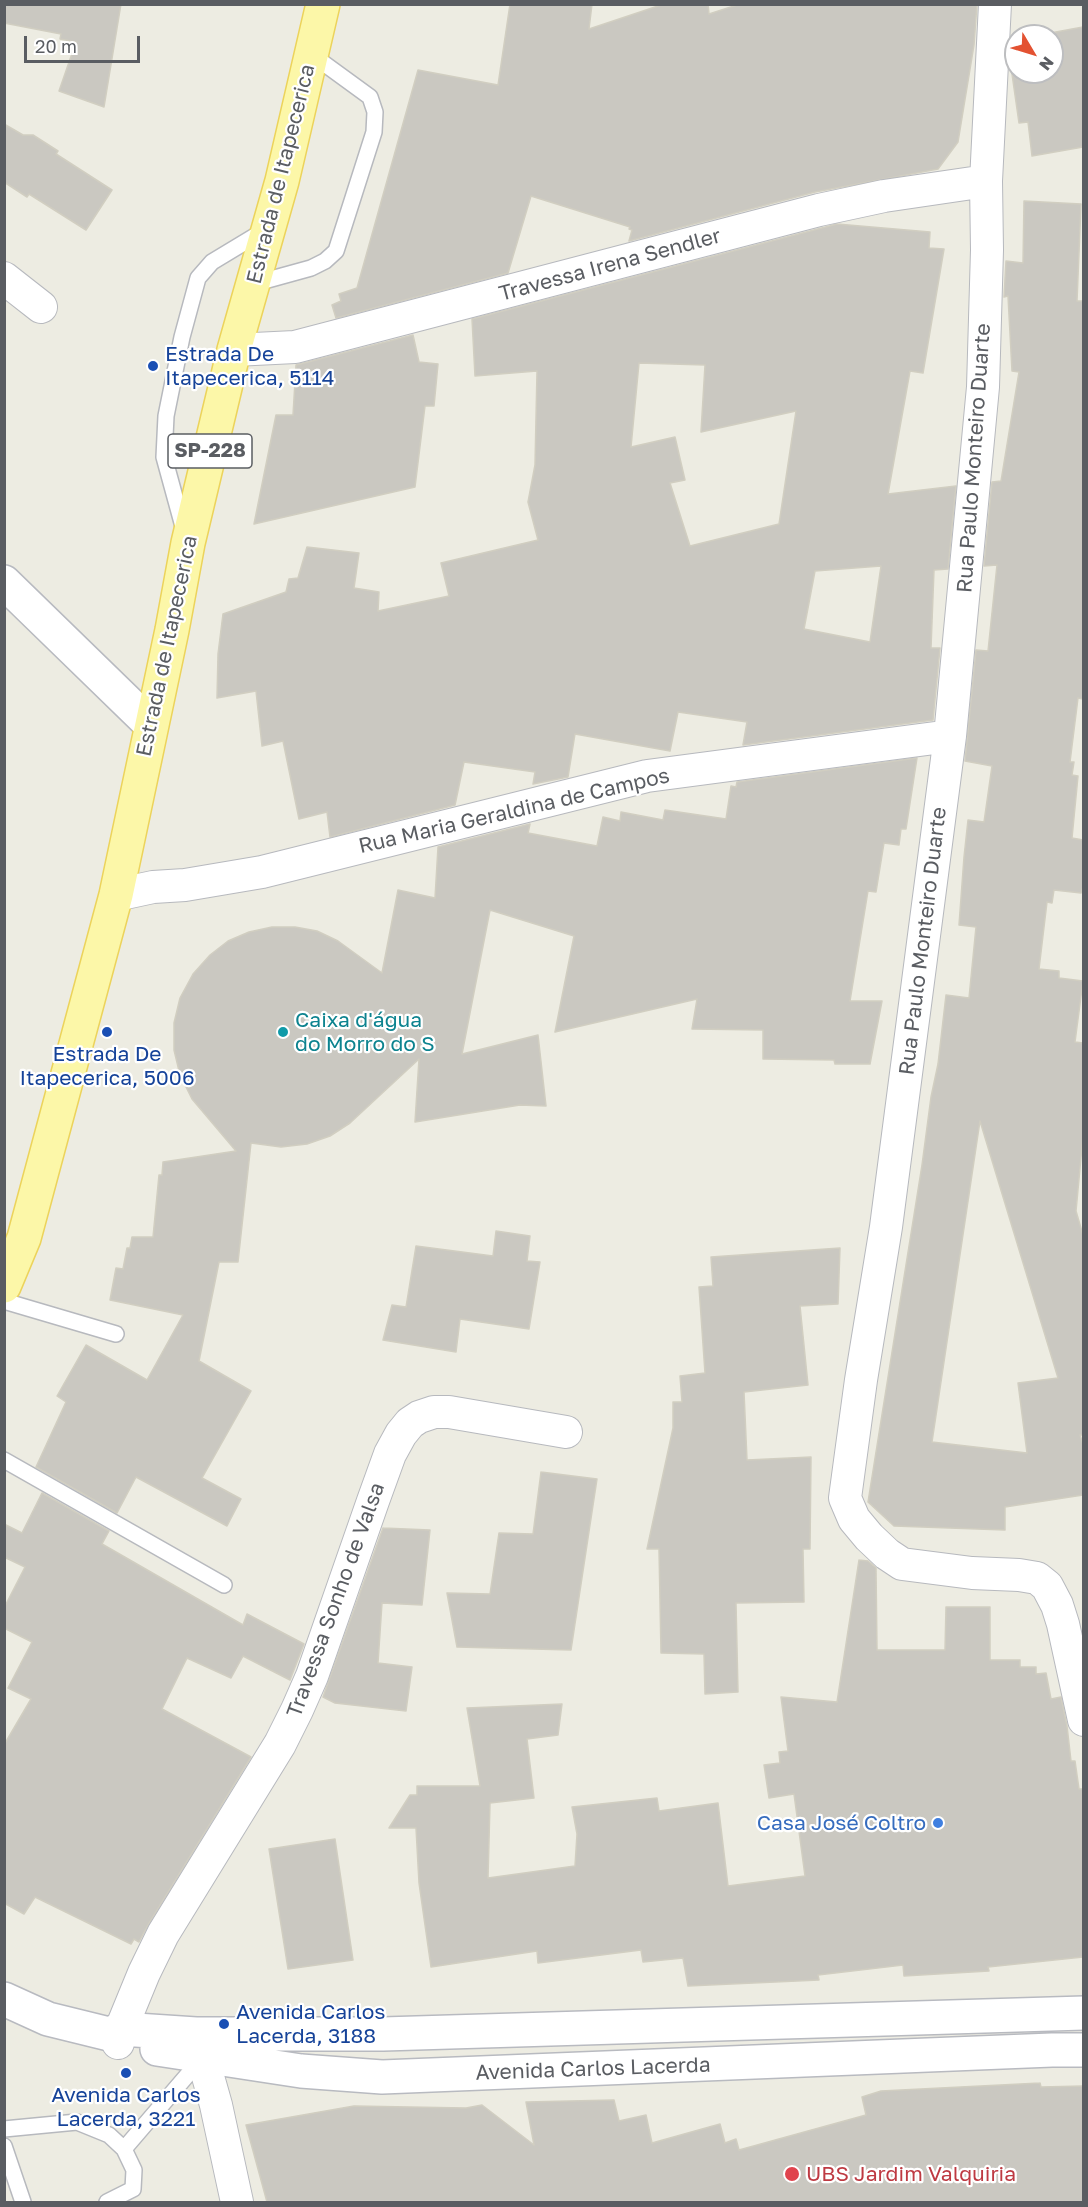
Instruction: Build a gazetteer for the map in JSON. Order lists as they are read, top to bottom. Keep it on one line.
{"streets":{"main road":["Estrada de Itapecerica","SP-228","Avenida Carlos Lacerda"],"street":["Travessa Irena Sendler","Rua Paulo Monteiro Duarte","Rua Maria Geraldina de Campos","Travessa Sonho de Valsa"]},"crossings":[["Estrada de Itapecerica","Travessa Irena Sendler"],["Estrada de Itapecerica","Rua Maria Geraldina de Campos"],["Travessa Irena Sendler","Rua Paulo Monteiro Duarte"],["Rua Paulo Monteiro Duarte","Rua Maria Geraldina de Campos"],["Travessa Sonho de Valsa","Avenida Carlos Lacerda"]],"places":["Estrada De Itapecerica, 5114","Estrada De Itapecerica, 5006","Caixa d'água do Morro do S","Casa José Coltro","Avenida Carlos Lacerda, 3188","Avenida Carlos Lacerda, 3221","UBS Jardim Valquiria"],"scale_bar":"20 m","north":"bottom right"}
